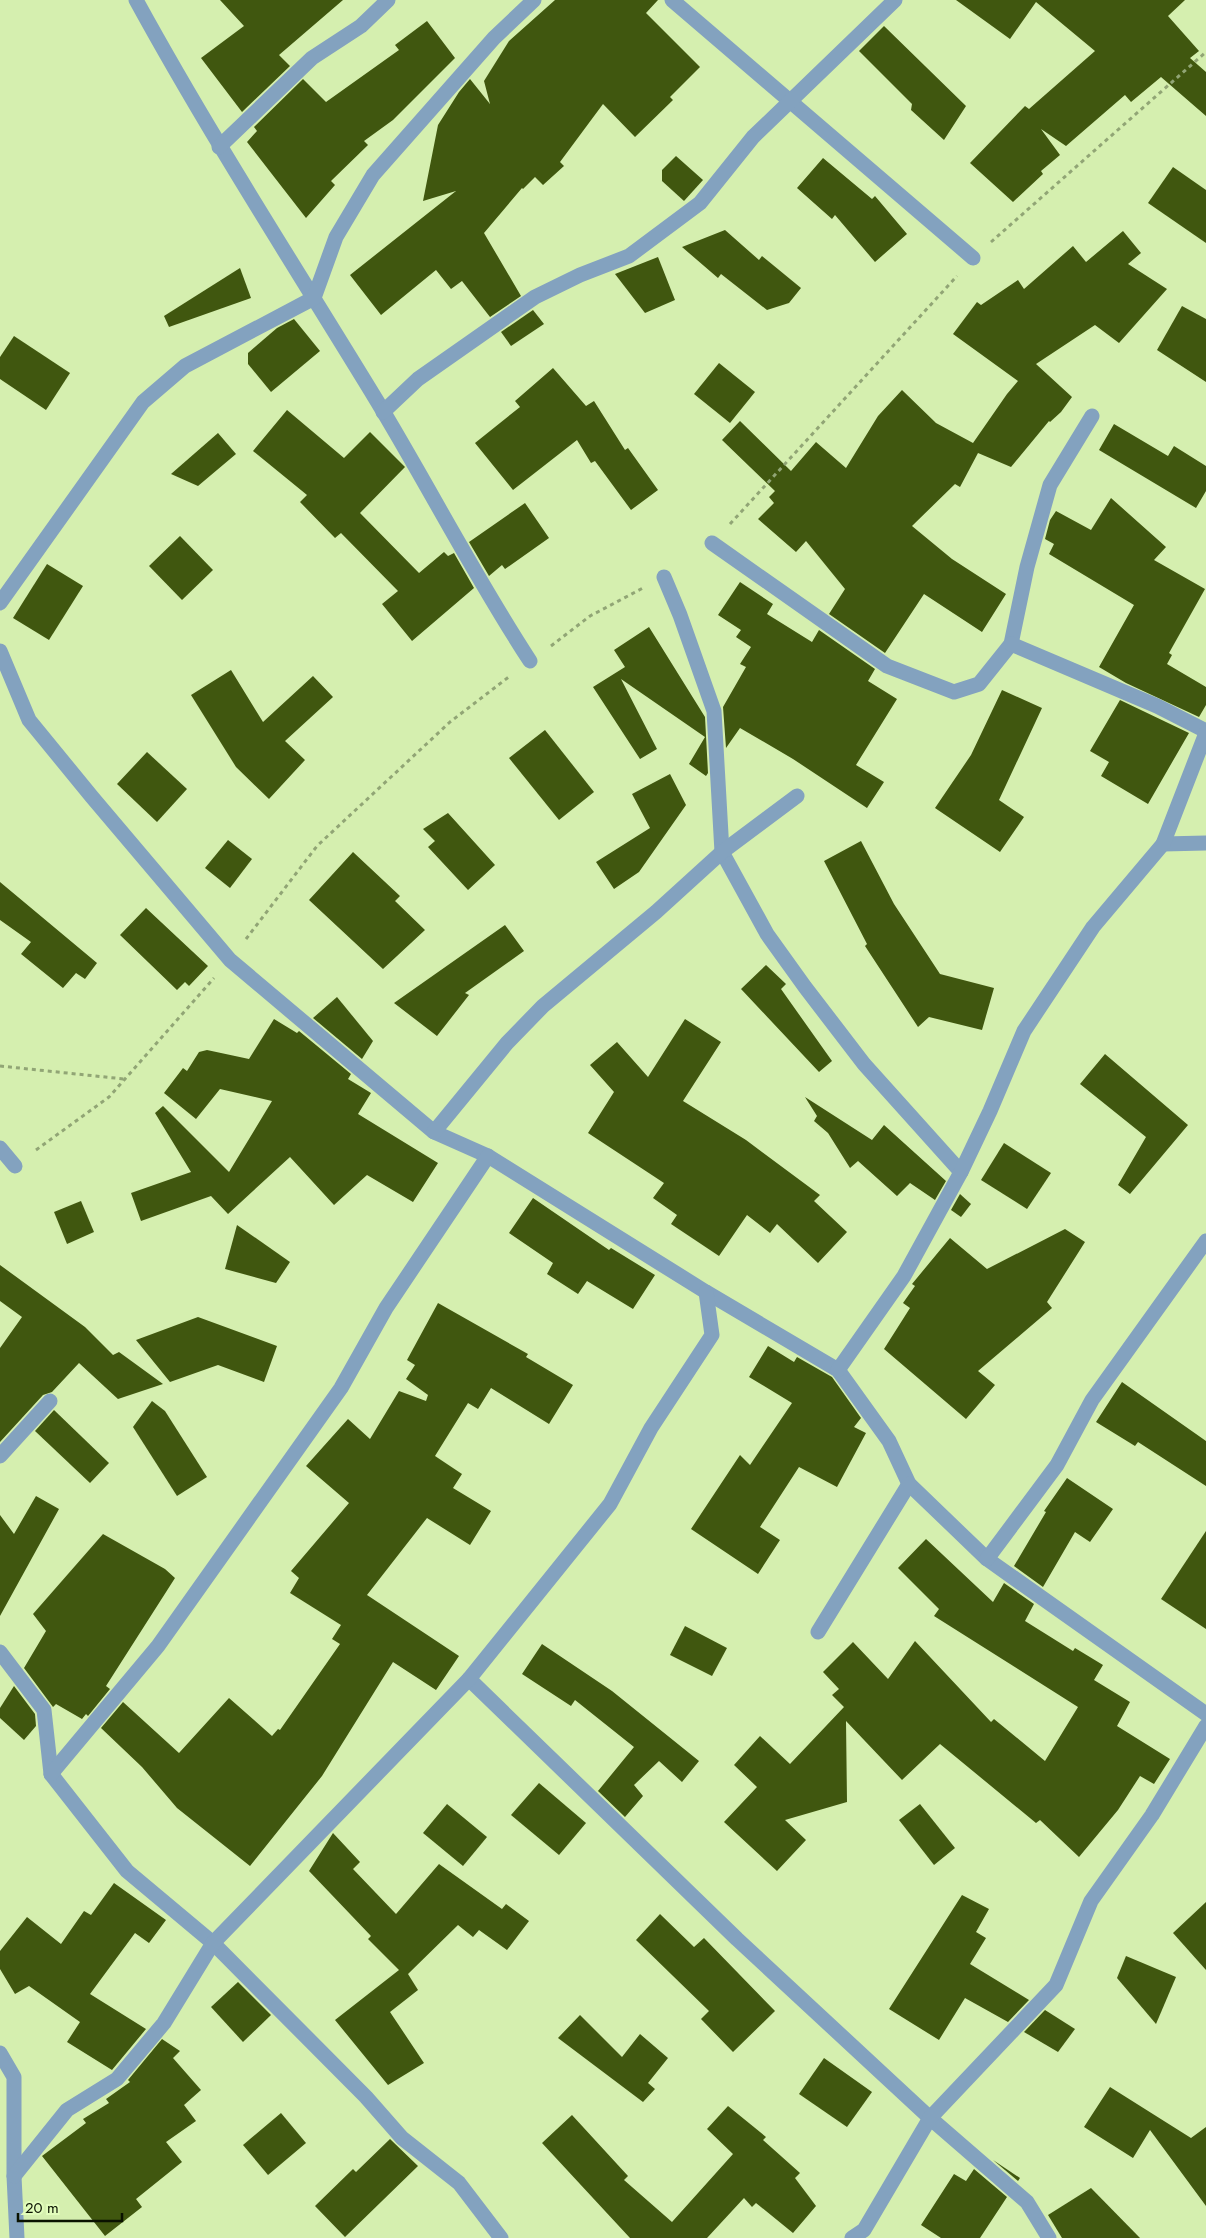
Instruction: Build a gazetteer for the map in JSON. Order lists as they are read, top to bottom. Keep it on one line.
{"scale_bar":"20 m"}
